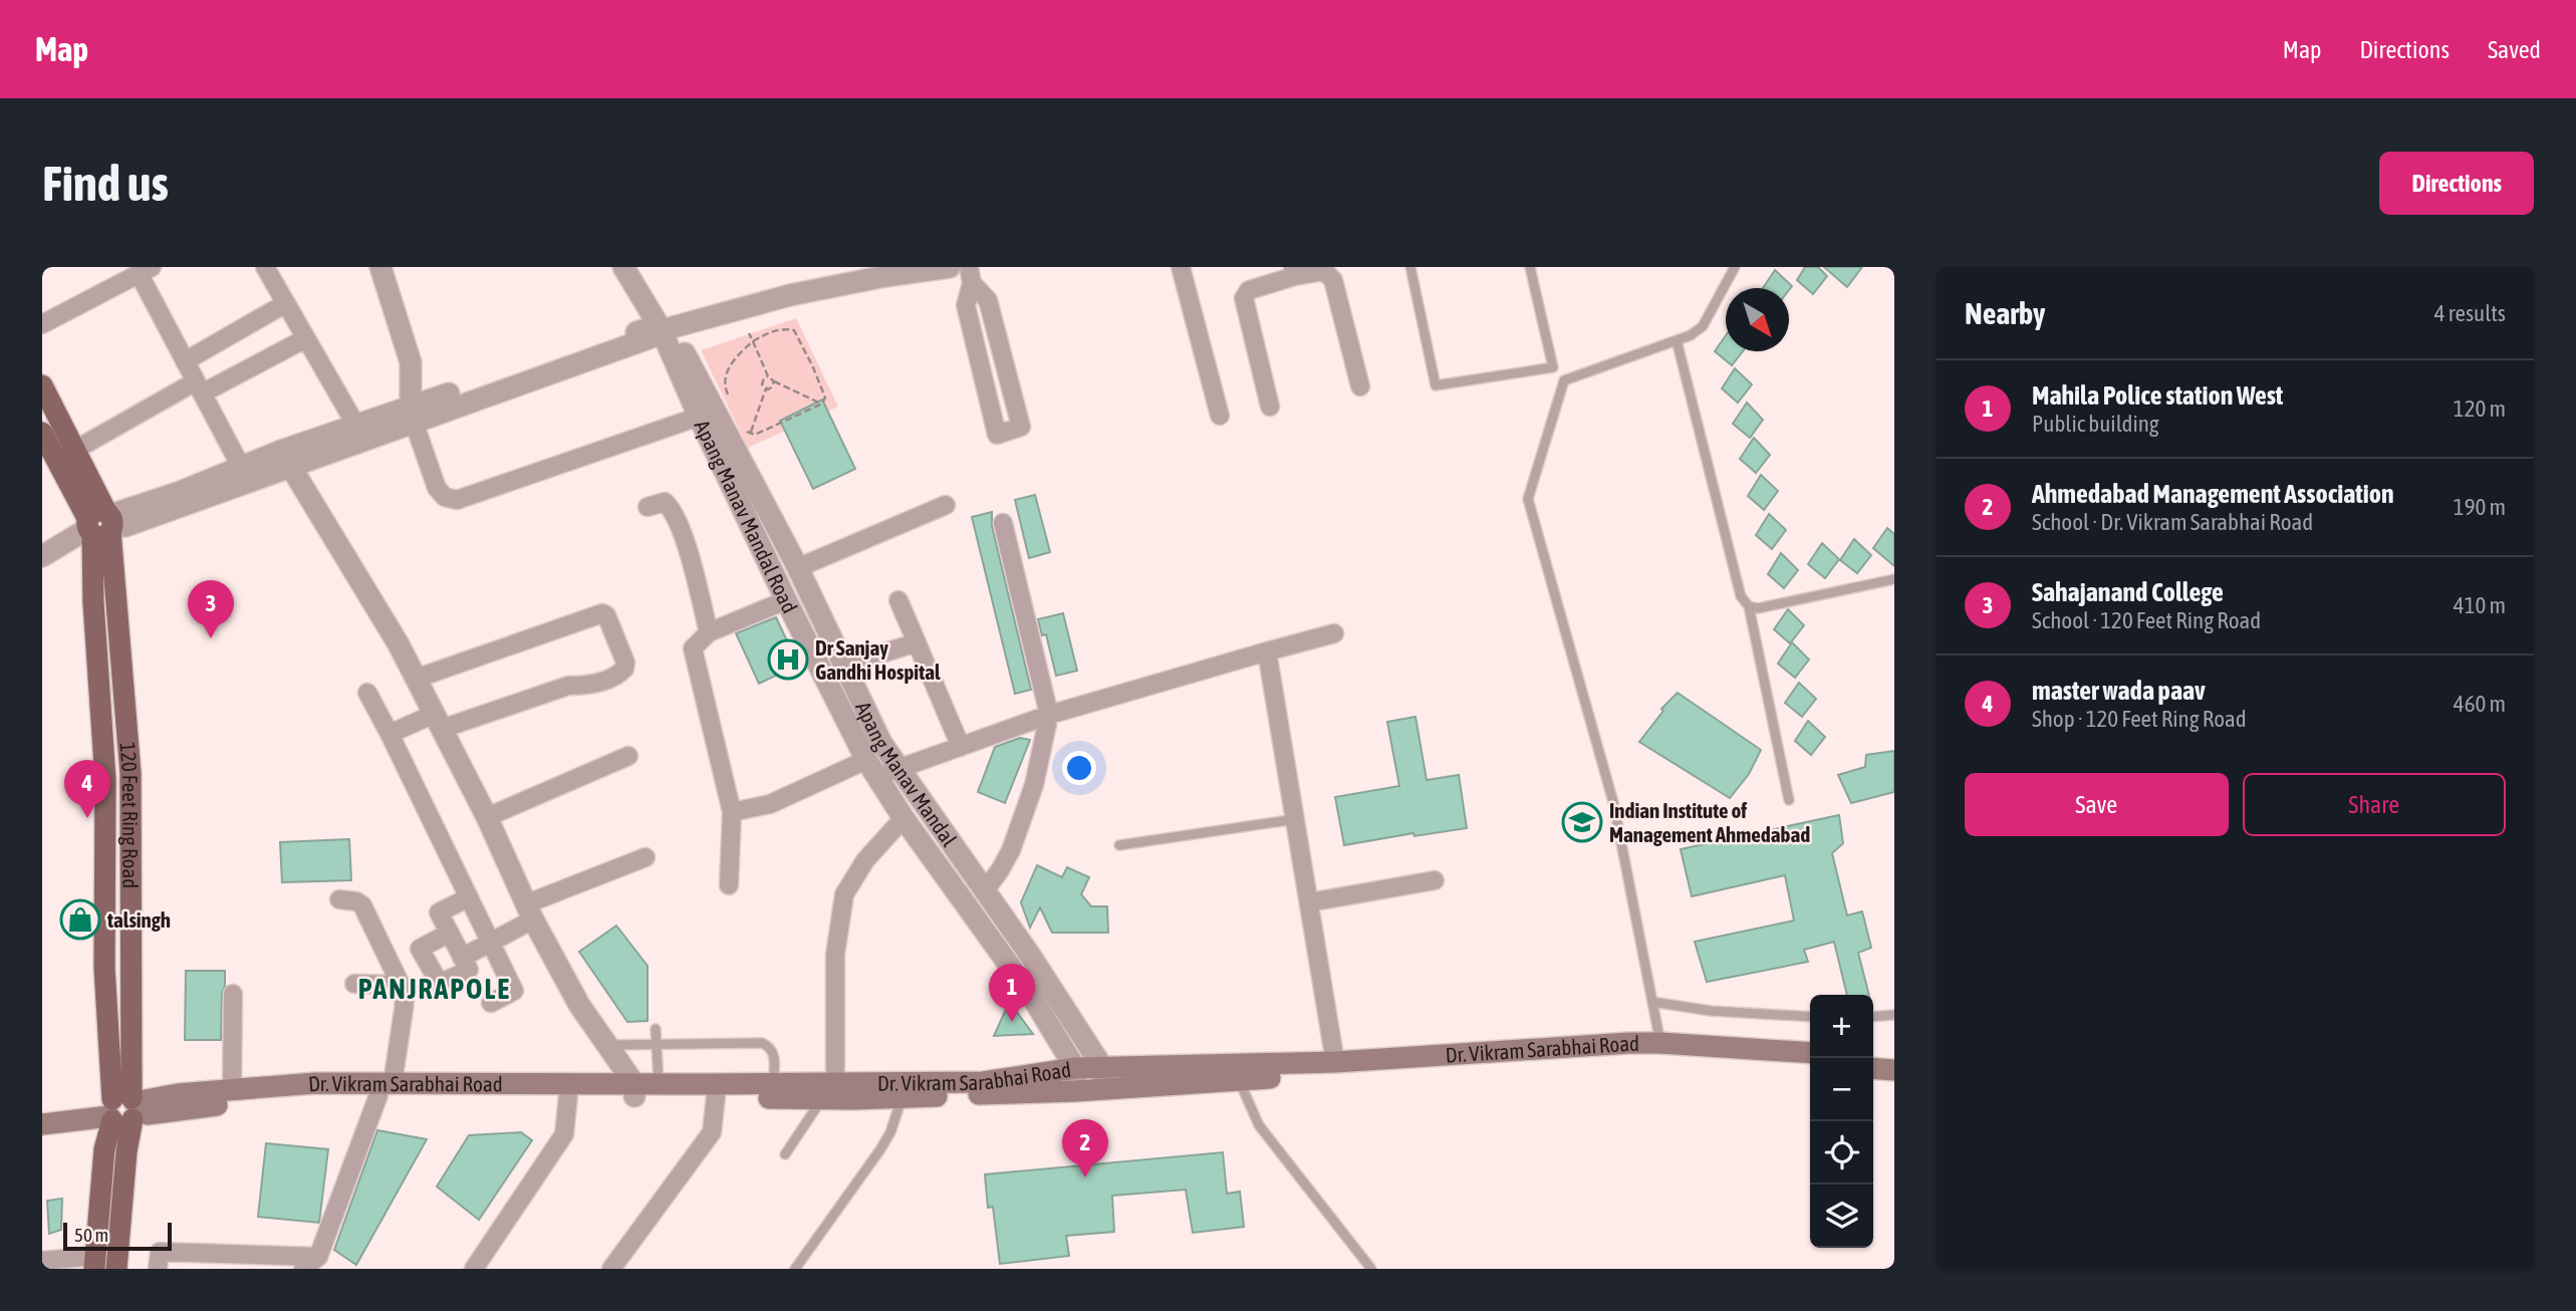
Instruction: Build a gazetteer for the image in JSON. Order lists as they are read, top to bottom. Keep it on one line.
{"streets":{"main road":["120 Feet Ring Road","Dr. Vikram Sarabhai Road"],"street":["Apang Manav Mandal Road","Apang Manav Mandal"]},"crossings":[["Apang Manav Mandal Road","Apang Manav Mandal"],["Apang Manav Mandal Road","Dr. Vikram Sarabhai Road"],["Apang Manav Mandal","Dr. Vikram Sarabhai Road"],["120 Feet Ring Road","Dr. Vikram Sarabhai Road"]],"districts":["PANJRAPOLE"],"places":{"hospital":["Dr Sanjay Gandhi Hospital"],"school or university":["Indian Institute of Management Ahmedabad"],"shop":["talsingh"]},"scale_bar":"50 m","north":"bottom right","page":{"header":"Map","nav":["Map","Directions","Saved"],"buttons":["Directions",["Save","Share"]],"title":"Find us","heading":["Nearby","4 results"],"list":[{"mark":"1","name":"Mahila Police station West","note":"Public building","value":"120 m"},{"mark":"2","name":"Ahmedabad Management Association","note":"School · Dr. Vikram Sarabhai Road","value":"190 m"},{"mark":"3","name":"Sahajanand College","note":"School · 120 Feet Ring Road","value":"410 m"},{"mark":"4","name":"master wada paav","note":"Shop · 120 Feet Ring Road","value":"460 m"}],"pins":["3","4","1","2"],"map_buttons":["+","−"],"scale":"50 m"}}
